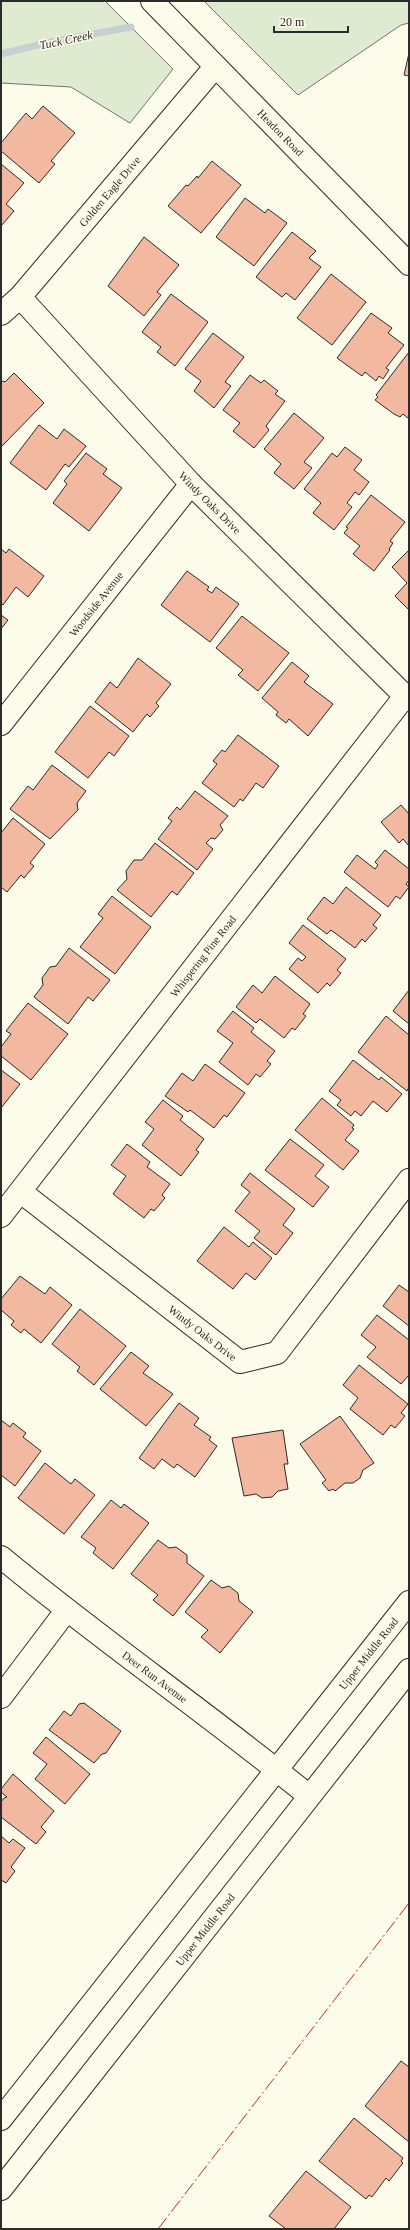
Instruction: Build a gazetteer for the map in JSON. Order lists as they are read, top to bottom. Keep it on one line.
{"streets":{"street":["Headon Road","Golden Eagle Drive","Windy Oaks Drive","Woodside Avenue","Whispering Pine Road","Upper Middle Road","Deer Run Avenue"]},"crossings":[["Headon Road","Golden Eagle Drive"],["Golden Eagle Drive","Windy Oaks Drive"],["Windy Oaks Drive","Woodside Avenue"],["Windy Oaks Drive","Whispering Pine Road"],["Upper Middle Road","Deer Run Avenue"]],"water":["Tuck Creek"],"scale_bar":"20 m"}
